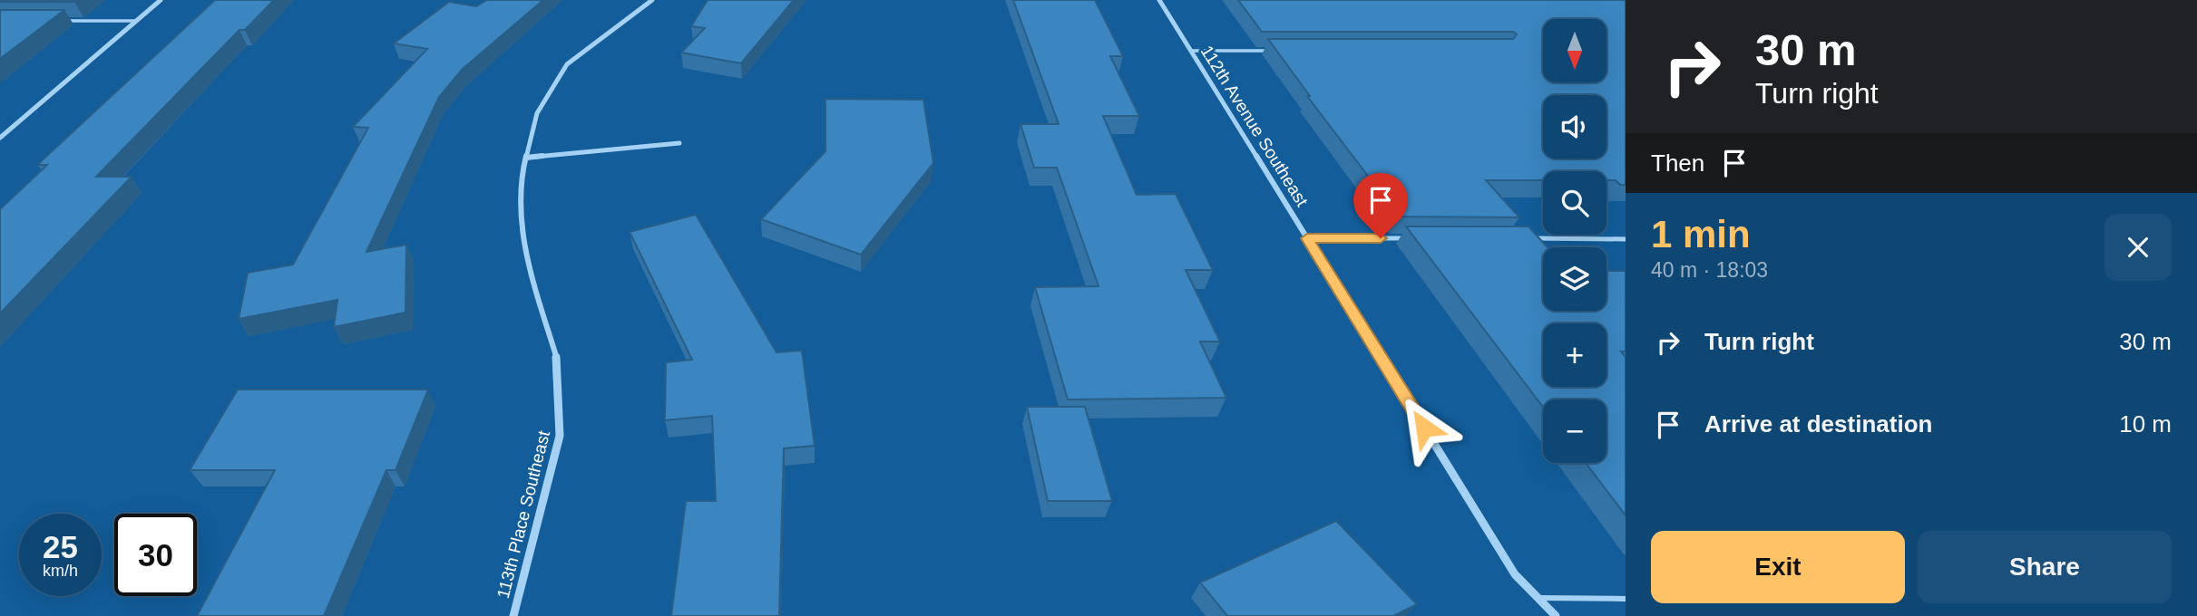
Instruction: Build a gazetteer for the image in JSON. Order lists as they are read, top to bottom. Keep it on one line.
{"streets":{"street":["112th Avenue Southeast","113th Place Southeast"]},"north":"bottom","page":{"turn":["30 m","Turn right"],"map_buttons":["+","−"],"then":"Then","heading":["1 min","40 m · 18:03"],"list":[{"name":"Turn right","value":"30 m"},{"name":"Arrive at destination","value":"10 m"}],"speed":"25 km/h","limit":"30","buttons":["Exit","Share"]}}
